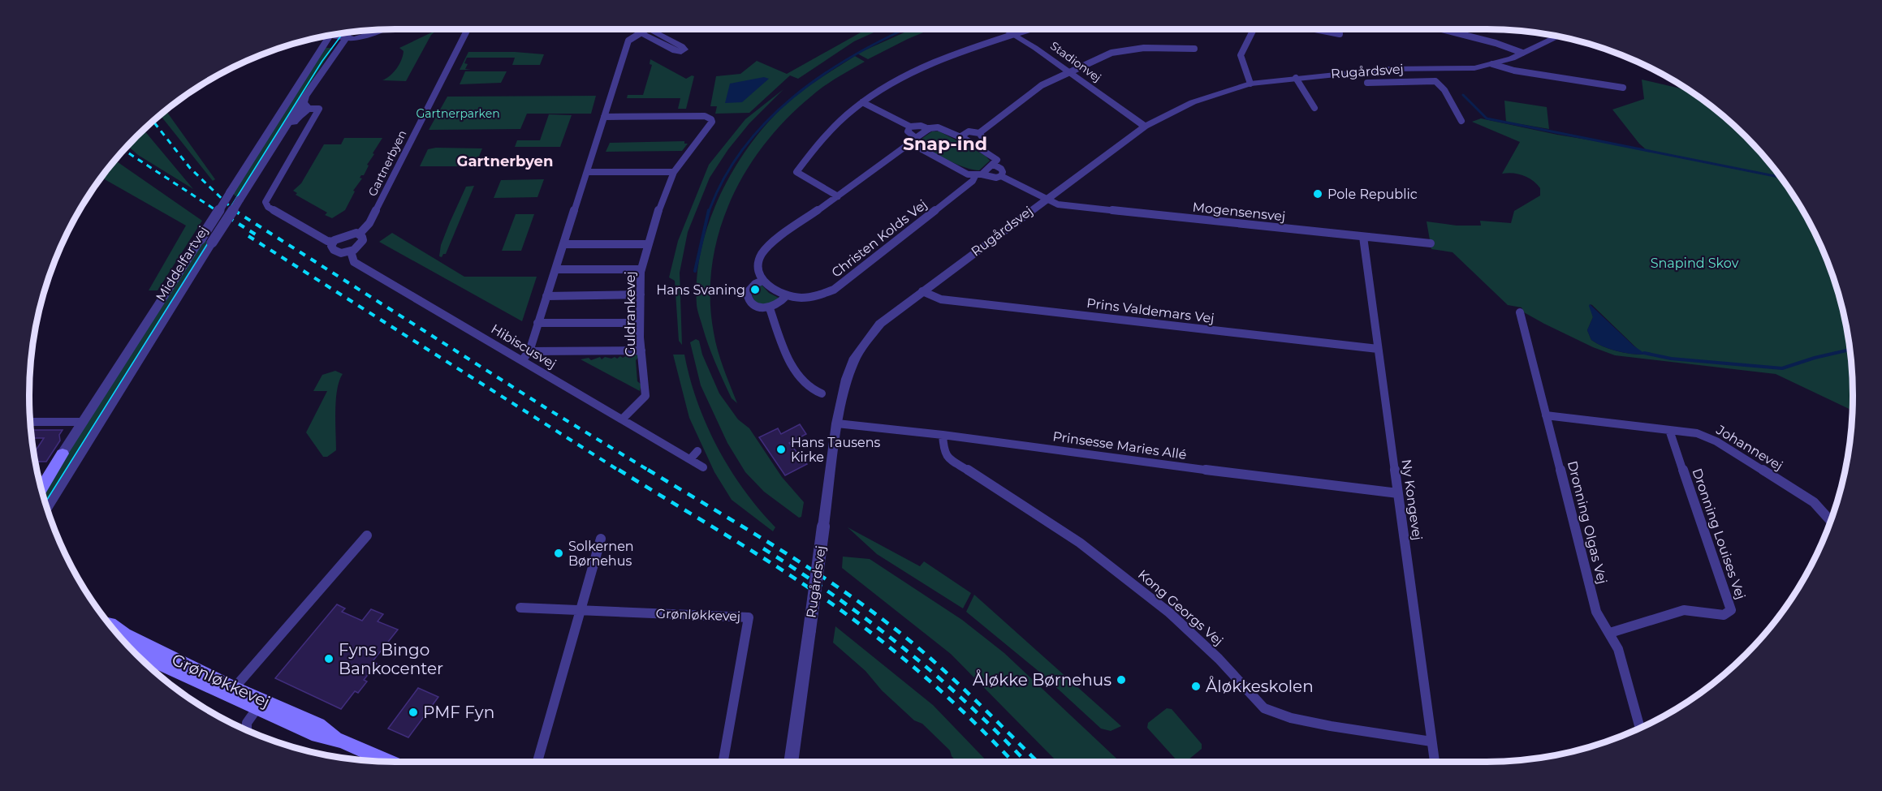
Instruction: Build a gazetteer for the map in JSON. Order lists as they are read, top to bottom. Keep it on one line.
{"streets":{"main road":["Grønløkkevej"],"street":["Stadionvej","Rugårdsvej","Gartnerbyen","Mogensensvej","Christen Kolds Vej","Middelfartvej","Prins Valdemars Vej","Guldrankevej","Hibiscusvej","Prinsesse Maries Allé","Johannevej","Ny Kongevej","Dronning Olgas Vej","Dronning Louises Vej","Kong Georgs Vej"]},"crossings":[["Stadionvej","Rugårdsvej"],["Rugårdsvej","Mogensensvej"],["Rugårdsvej","Prins Valdemars Vej"],["Rugårdsvej","Prinsesse Maries Allé"],["Gartnerbyen","Hibiscusvej"],["Mogensensvej","Ny Kongevej"],["Prins Valdemars Vej","Ny Kongevej"],["Guldrankevej","Hibiscusvej"],["Prinsesse Maries Allé","Ny Kongevej"],["Prinsesse Maries Allé","Kong Georgs Vej"],["Johannevej","Dronning Olgas Vej"],["Johannevej","Dronning Louises Vej"],["Ny Kongevej","Kong Georgs Vej"],["Dronning Olgas Vej","Dronning Louises Vej"]],"districts":["Snap-ind","Gartnerbyen"],"parks":["Gartnerparken","Snapind Skov"],"places":["Pole Republic","Hans Svaning","Hans Tausens Kirke","Solkernen Børnehus","Fyns Bingo Bankocenter","Åløkke Børnehus","Åløkkeskolen","PMF Fyn"]}
